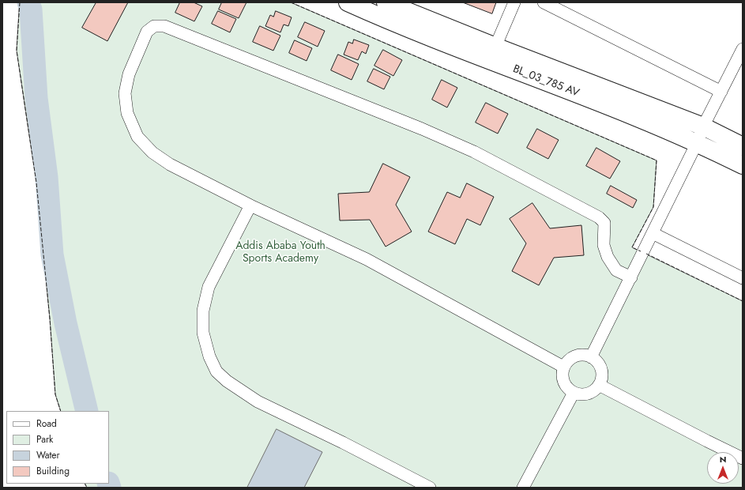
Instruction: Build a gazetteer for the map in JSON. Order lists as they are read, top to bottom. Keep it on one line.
{"streets":{"main road":["BL_03_785 AV"]},"parks":["Addis Ababa Youth Sports Academy"],"legend":["Road","Park","Water","Building"],"north":"top"}
